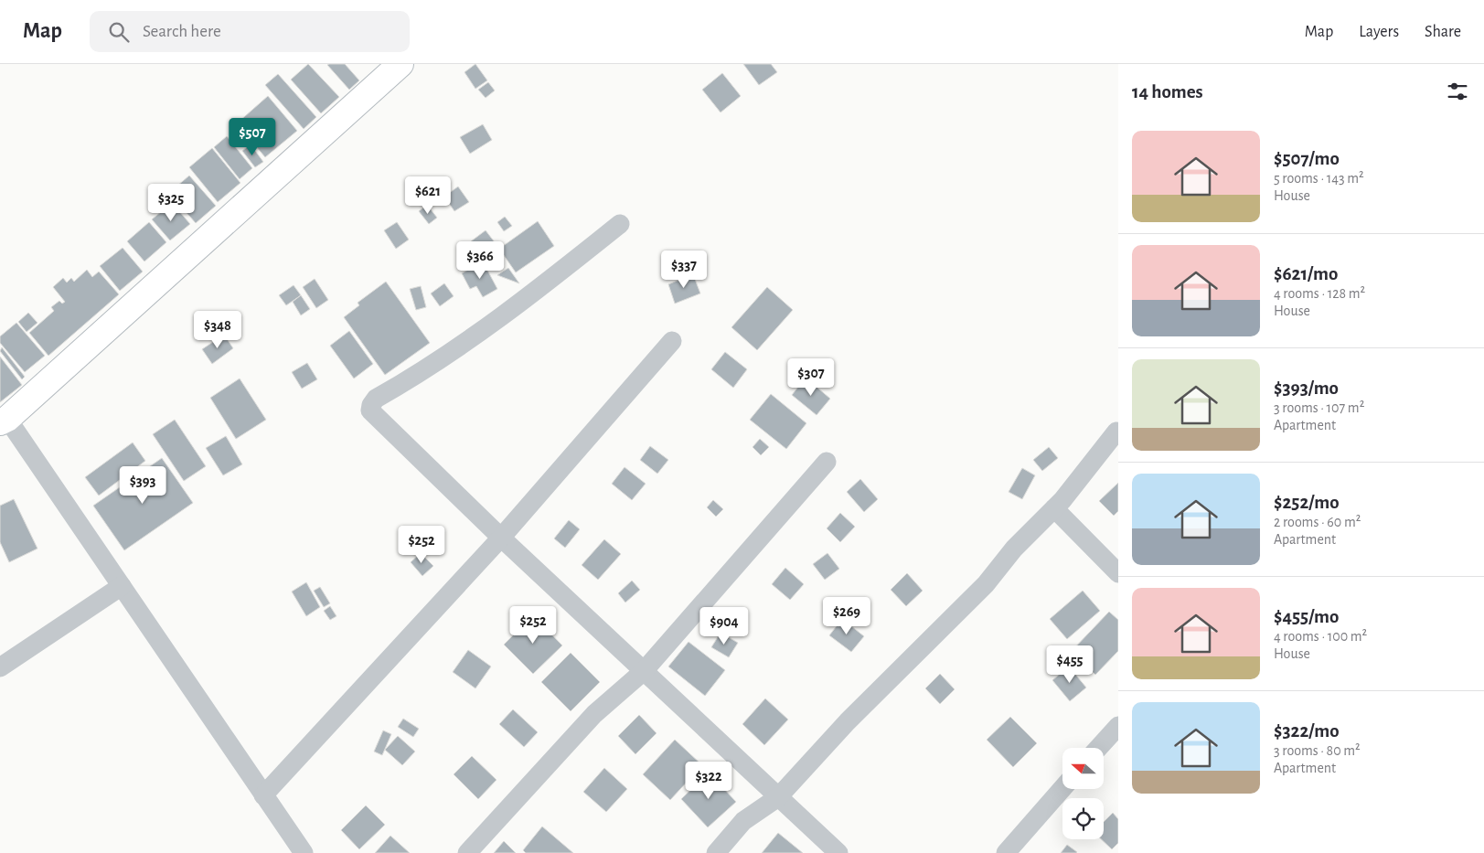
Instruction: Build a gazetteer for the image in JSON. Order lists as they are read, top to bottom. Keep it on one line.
{"north":"left","page":{"header":"Map","search":"Search here","nav":["Map","Layers","Share"],"heading":"14 homes","price":["$507","$621","$325","$366","$337","$348","$307","$393","$252","$269","$252","$904","$455","$322"],"list":[{"name":"$507/mo","note":"5 rooms · 143 m² · House"},{"name":"$621/mo","note":"4 rooms · 128 m² · House"},{"name":"$393/mo","note":"3 rooms · 107 m² · Apartment"},{"name":"$252/mo","note":"2 rooms · 60 m² · Apartment"},{"name":"$455/mo","note":"4 rooms · 100 m² · House"},{"name":"$322/mo","note":"3 rooms · 80 m² · Apartment"}]}}
